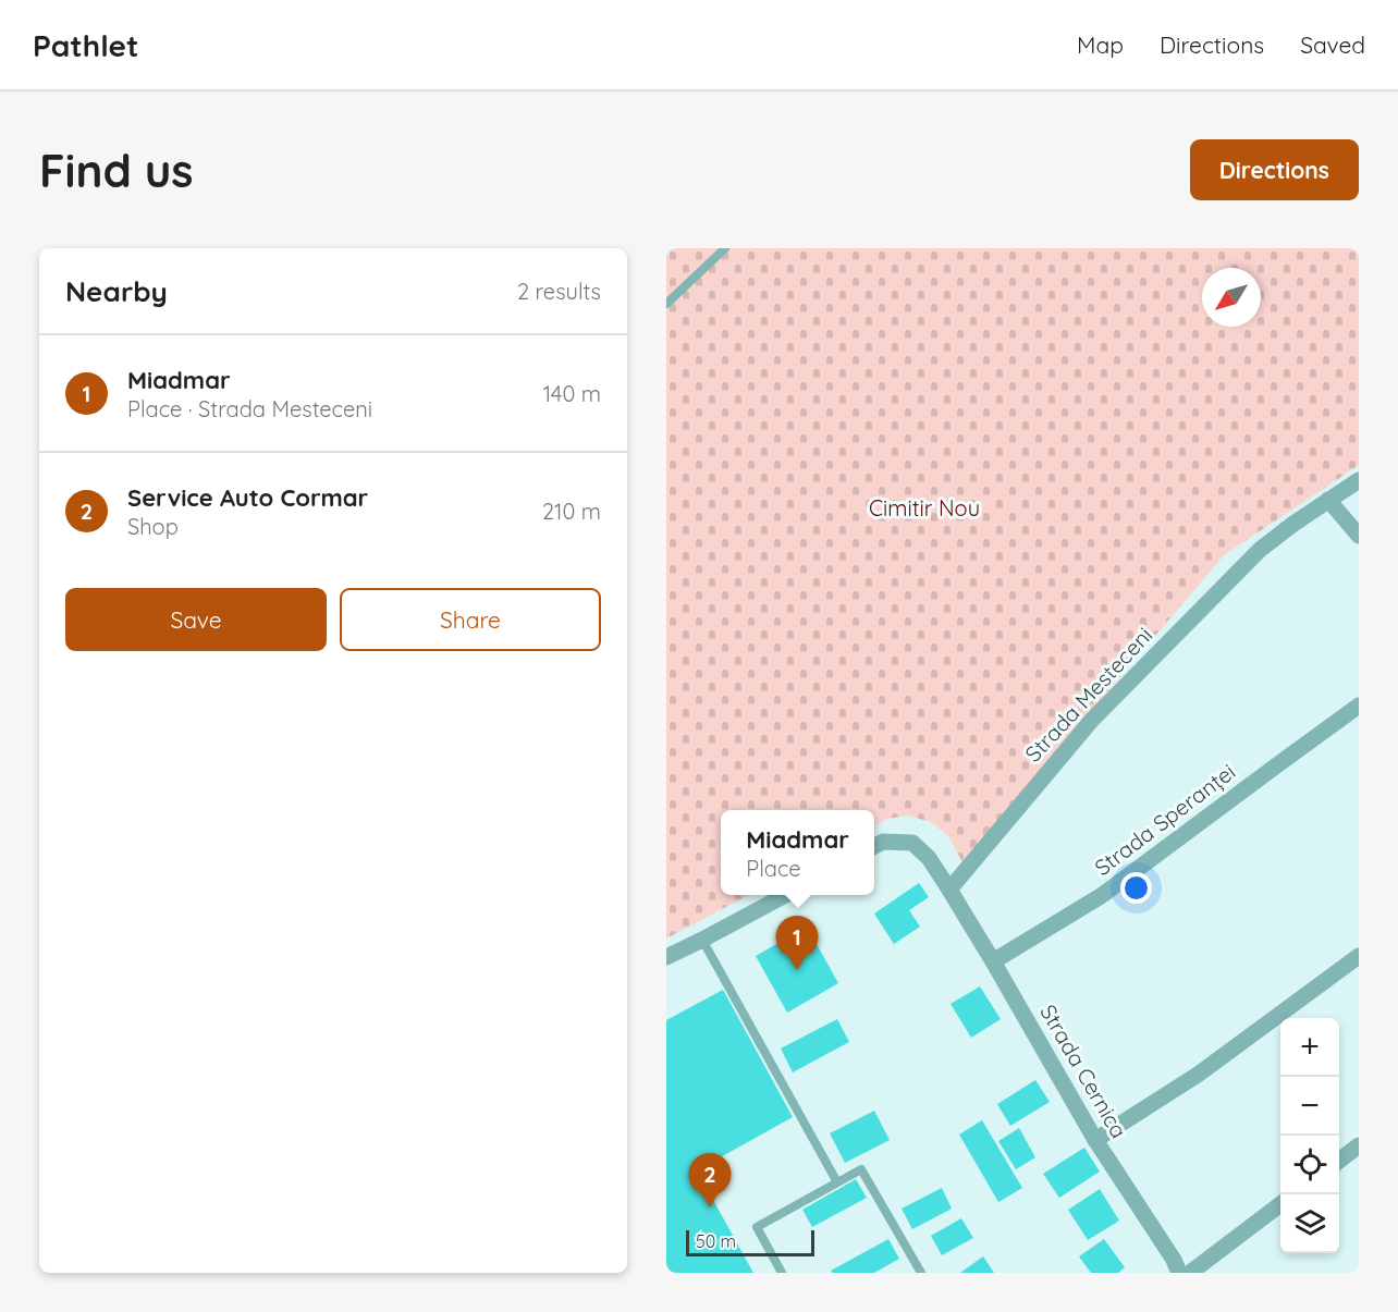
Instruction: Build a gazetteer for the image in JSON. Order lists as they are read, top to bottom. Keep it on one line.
{"streets":{"street":["Strada Mesteceni","Strada Speranței","Strada Cernica"]},"crossings":[["Strada Mesteceni","Strada Cernica"],["Strada Speranței","Strada Cernica"]],"parks":["Cimitir Nou"],"scale_bar":"50 m","north":"bottom left","page":{"header":"Pathlet","nav":["Map","Directions","Saved"],"buttons":["Directions",["Save","Share"]],"title":"Find us","heading":["Nearby","2 results"],"list":[{"mark":"1","name":"Miadmar","note":"Place · Strada Mesteceni","value":"140 m"},{"mark":"2","name":"Service Auto Cormar","note":"Shop","value":"210 m"}],"popup":["Miadmar","Place"],"pins":["1","2"],"map_buttons":["+","−"],"scale":"50 m"}}
